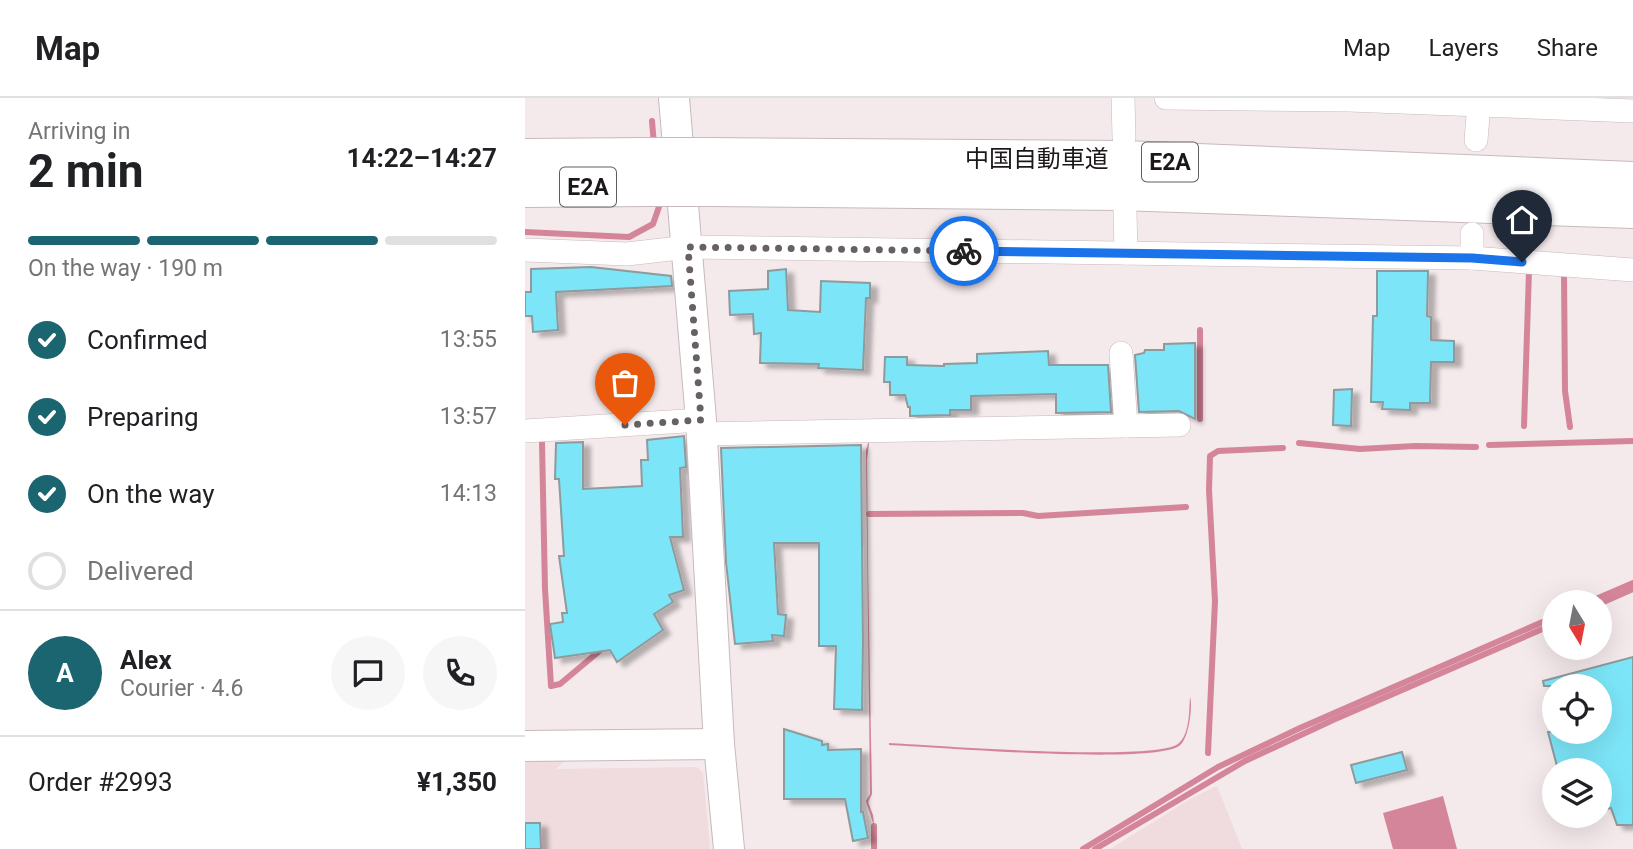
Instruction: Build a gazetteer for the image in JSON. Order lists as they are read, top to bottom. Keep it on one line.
{"streets":{"highway":["中国自動車道","E2A"]},"north":"bottom","page":{"header":"Map","nav":["Map","Layers","Share"],"heading":["2 min","Arriving in","14:22–14:27"],"panel":["Alex","Courier · 4.6","Order #2993","¥1,350"],"bar":"On the way · 190 m","list":[["Confirmed","13:55"],["Preparing","13:57"],["On the way","14:13"],"Delivered"],"round":"A"}}
